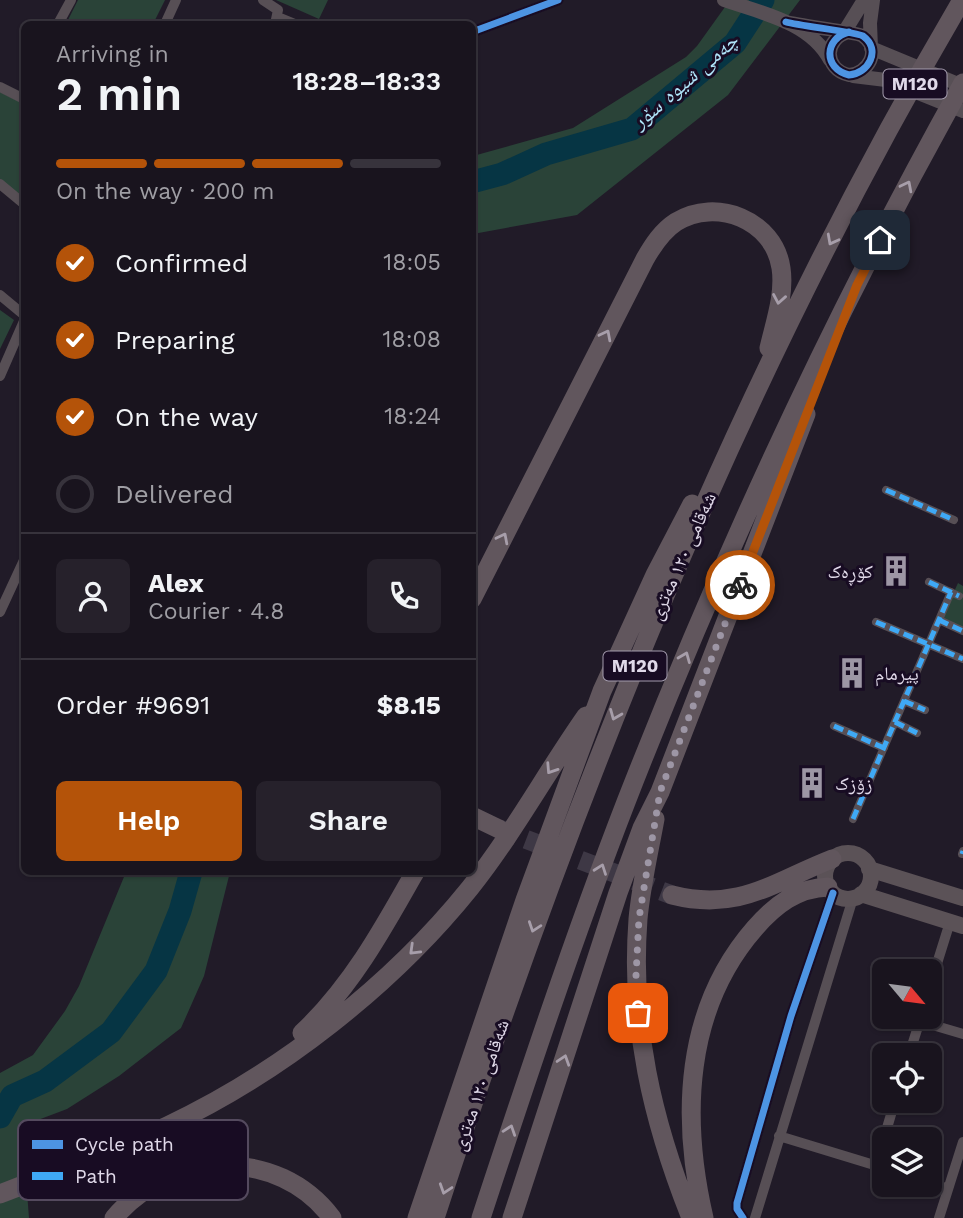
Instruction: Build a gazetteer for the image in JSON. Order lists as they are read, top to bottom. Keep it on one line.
{"streets":{"highway":["M120","شەقامی ١٢٠ مەتری"]},"water":["چەمی شیوە سۆر"],"places":{"building":["کۆڕەک","پیرمام","زۆزک"]},"legend":["Cycle path","Path"],"north":"bottom right","page":{"heading":["2 min","Arriving in","18:28–18:33"],"panel":["Alex","Courier · 4.8","Order #9691","$8.15"],"bar":"On the way · 200 m","list":[["Confirmed","18:05"],["Preparing","18:08"],["On the way","18:24"],"Delivered"],"buttons":["Help","Share"]}}
